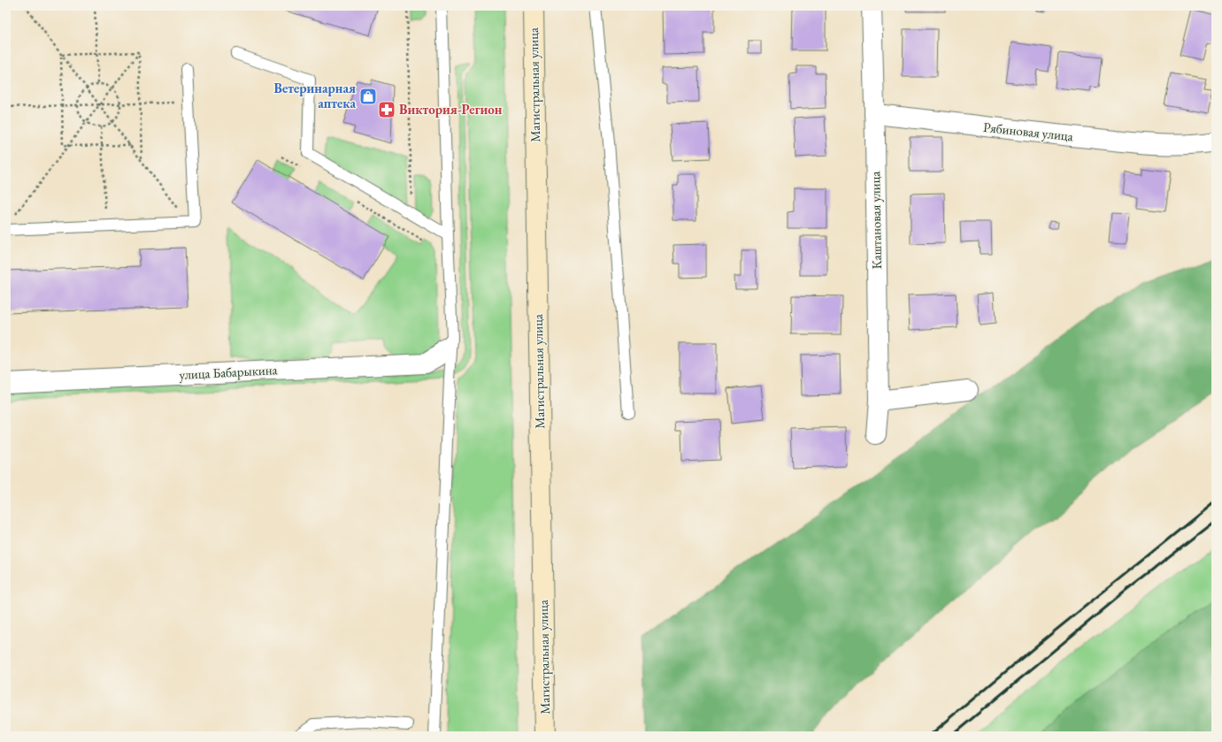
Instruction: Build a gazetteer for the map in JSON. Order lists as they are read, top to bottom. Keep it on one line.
{"streets":{"main road":["Магистральная улица"],"street":["Рябиновая улица","Каштановая улица","улица Бабарыкина"]},"crossings":[["Рябиновая улица","Каштановая улица"]],"places":{"shop":["Ветеринарная аптека"],"pharmacy":["Виктория-Регион"]}}
